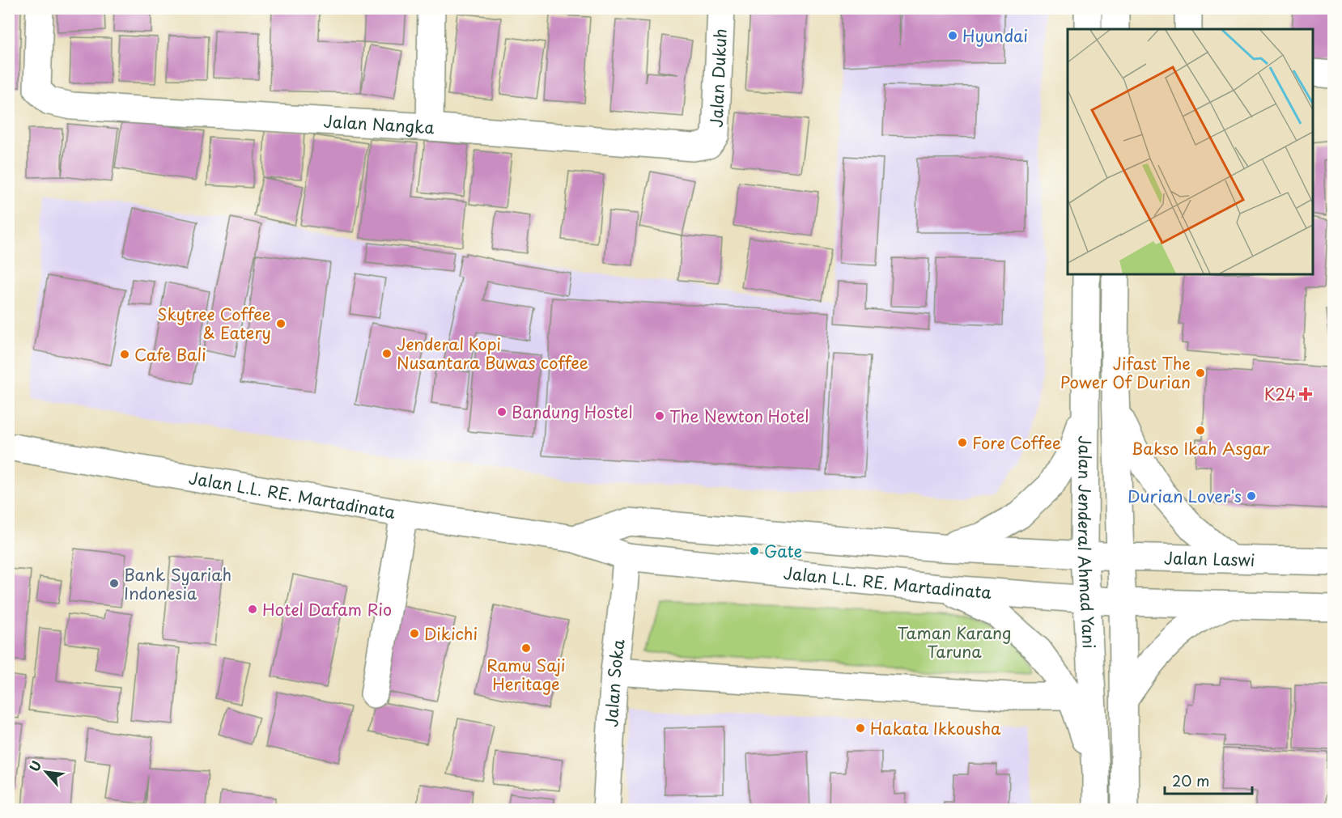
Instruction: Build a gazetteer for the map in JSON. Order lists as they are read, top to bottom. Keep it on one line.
{"streets":{"main road":["Jalan Dukuh","Jalan Nangka","Jalan L.L. RE. Martadinata","Jalan Jenderal Ahmad Yani","Jalan Laswi","Jalan Soka"]},"crossings":[["Jalan Dukuh","Jalan Nangka"],["Jalan L.L. RE. Martadinata","Jalan Jenderal Ahmad Yani"],["Jalan L.L. RE. Martadinata","Jalan Laswi"],["Jalan L.L. RE. Martadinata","Jalan Soka"],["Jalan Jenderal Ahmad Yani","Jalan Laswi"]],"parks":["Taman Karang Taruna"],"places":{"other":["Hyundai","Skytree Coffee & Eatery","Jenderal Kopi Nusantara Buwas coffee","Cafe Bali","Jifast The Power Of Durian","Bandung Hostel","The Newton Hotel","Bakso Ikah Asgar","Fore Coffee","Durian Lover's","Gate","Bank Syariah Indonesia","Hotel Dafam Rio","Dikichi","Ramu Saji Heritage","Hakata Ikkousha"],"health":["K24"]},"scale_bar":"20 m","north":"top left"}
